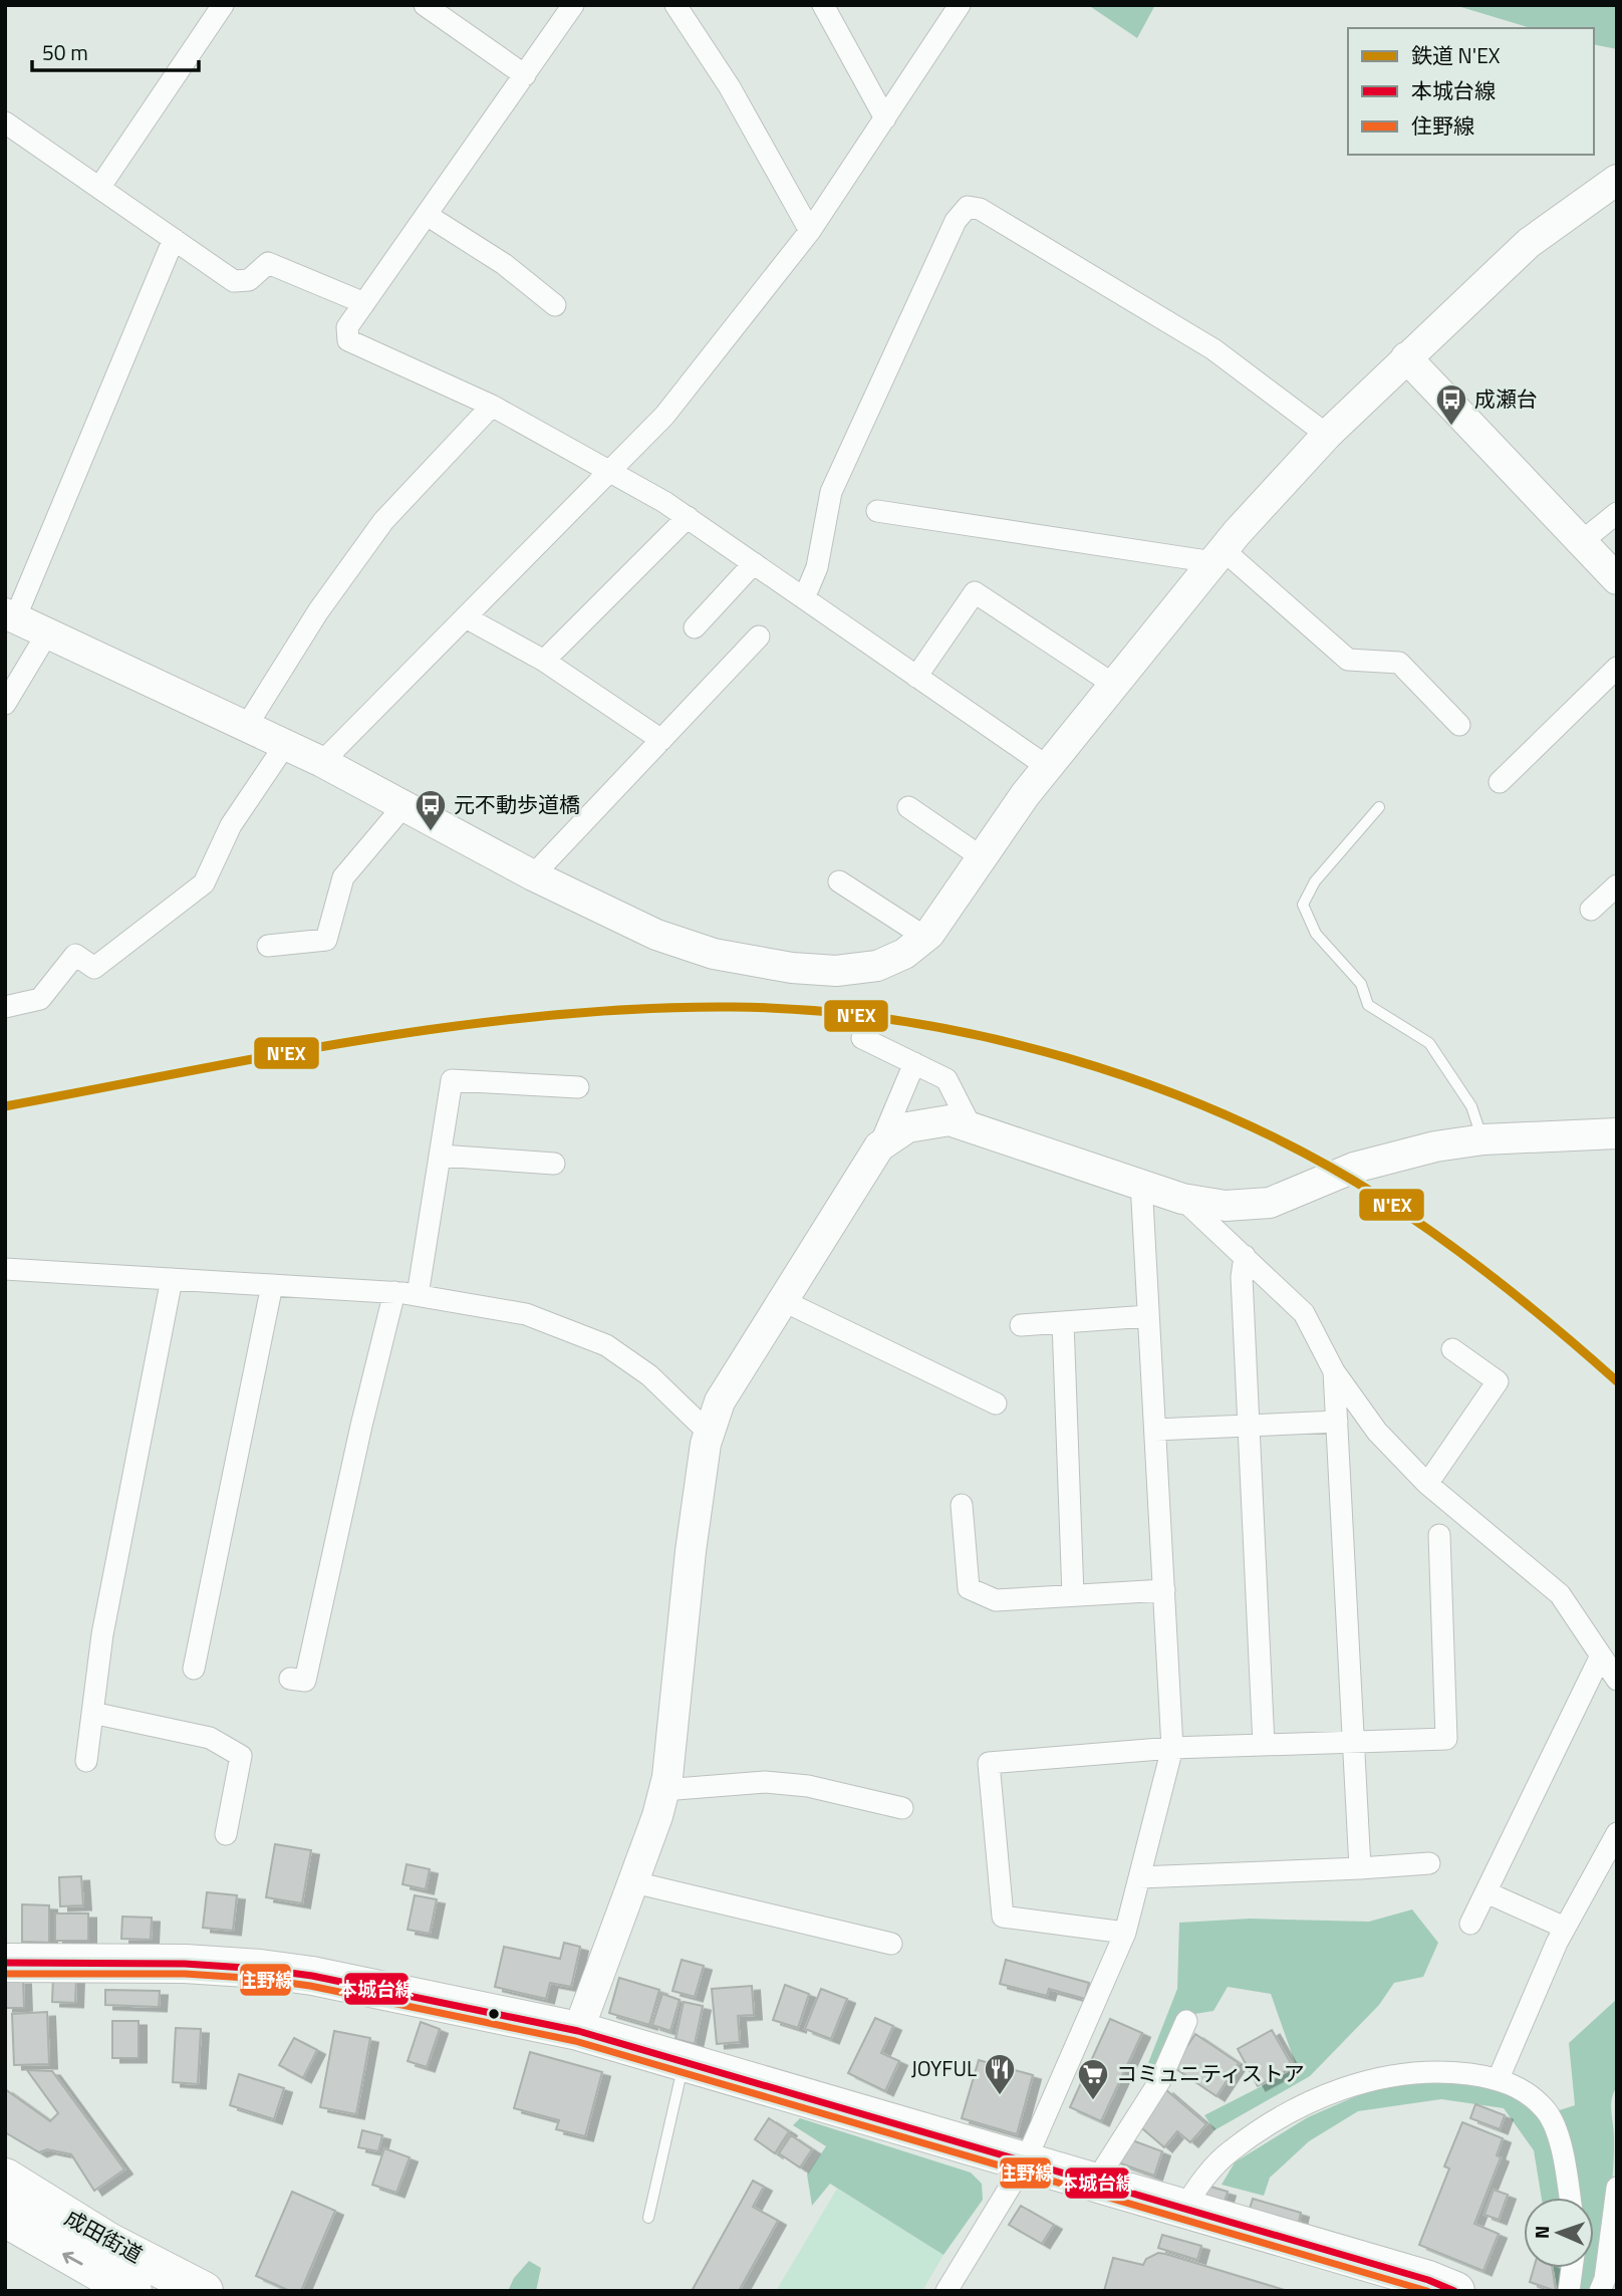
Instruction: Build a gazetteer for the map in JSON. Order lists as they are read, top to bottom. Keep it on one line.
{"streets":{"highway":["成田街道"]},"places":{"bus stop":["成瀬台","元不動歩道橋"],"restaurant":["JOYFUL"],"supermarket":["コミュニティストア"]},"lines":["rail line N'EX","transit line 本城台線","transit line 住野線"],"legend":["鉄道 N'EX","本城台線","住野線"],"scale_bar":"50 m","north":"left"}
